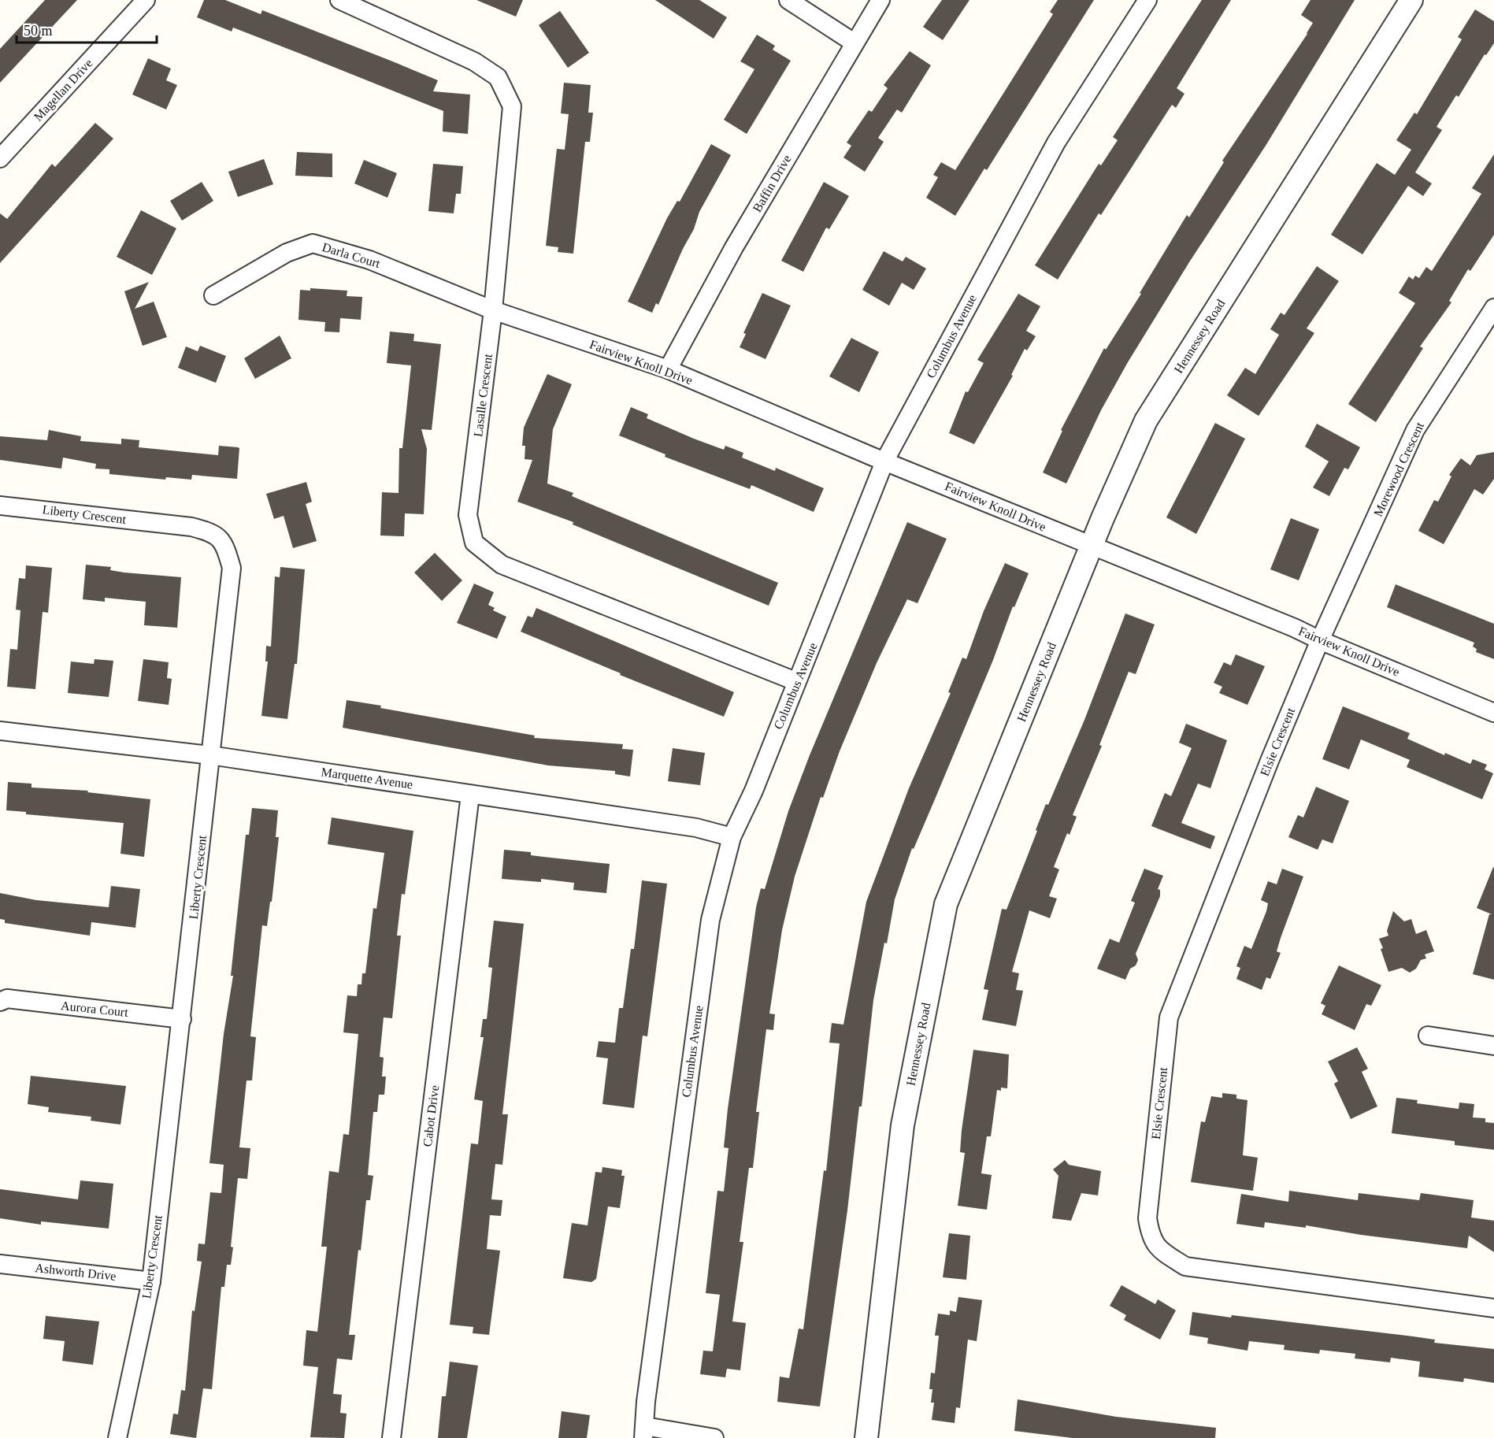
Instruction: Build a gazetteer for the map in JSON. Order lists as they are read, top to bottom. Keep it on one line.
{"streets":{"street":["Magellan Drive","Baffin Drive","Darla Court","Columbus Avenue","Hennessey Road","Fairview Knoll Drive","Lasalle Crescent","Morewood Crescent","Liberty Crescent","Elsie Crescent","Marquette Avenue","Aurora Court","Cabot Drive","Ashworth Drive"]},"crossings":[["Baffin Drive","Fairview Knoll Drive"],["Darla Court","Fairview Knoll Drive"],["Darla Court","Lasalle Crescent"],["Columbus Avenue","Fairview Knoll Drive"],["Columbus Avenue","Lasalle Crescent"],["Columbus Avenue","Marquette Avenue"],["Hennessey Road","Fairview Knoll Drive"],["Fairview Knoll Drive","Lasalle Crescent"],["Fairview Knoll Drive","Morewood Crescent"],["Fairview Knoll Drive","Elsie Crescent"],["Morewood Crescent","Elsie Crescent"],["Liberty Crescent","Marquette Avenue"],["Liberty Crescent","Aurora Court"],["Liberty Crescent","Ashworth Drive"],["Marquette Avenue","Cabot Drive"]],"scale_bar":"50 m"}
